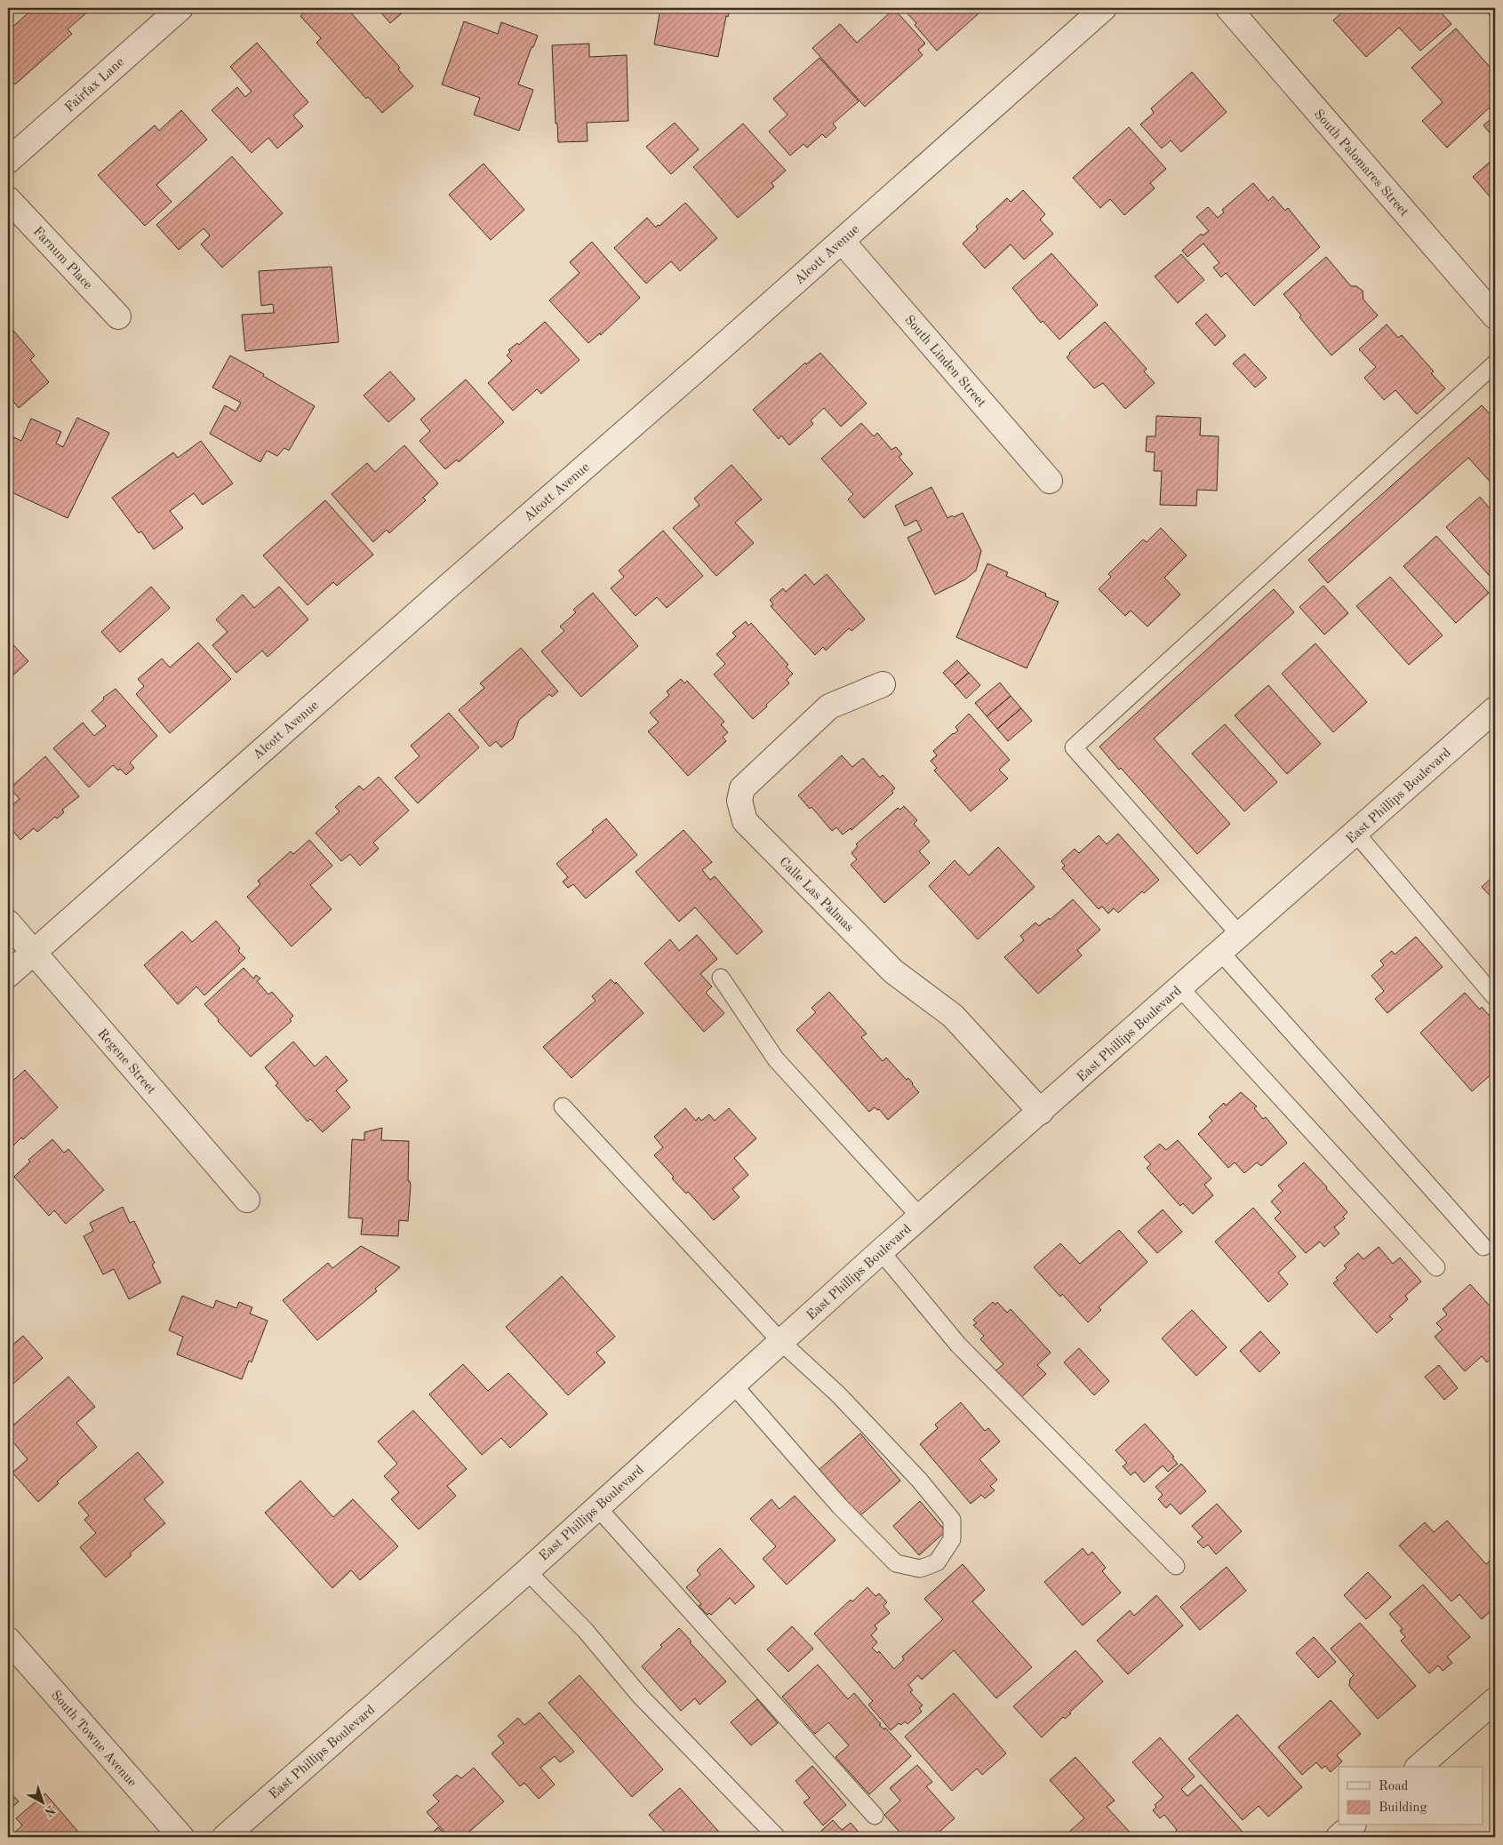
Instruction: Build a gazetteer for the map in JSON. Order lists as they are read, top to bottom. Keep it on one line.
{"streets":{"street":["Fairfax Lane","South Palomares Street","Alcott Avenue","Farnum Place","South Linden Street","East Phillips Boulevard","Calle Las Palmas","Regene Street","South Towne Avenue"]},"crossings":[["Alcott Avenue","South Linden Street"],["Alcott Avenue","Regene Street"],["East Phillips Boulevard","Calle Las Palmas"]],"legend":["Road","Building"],"north":"bottom right"}
